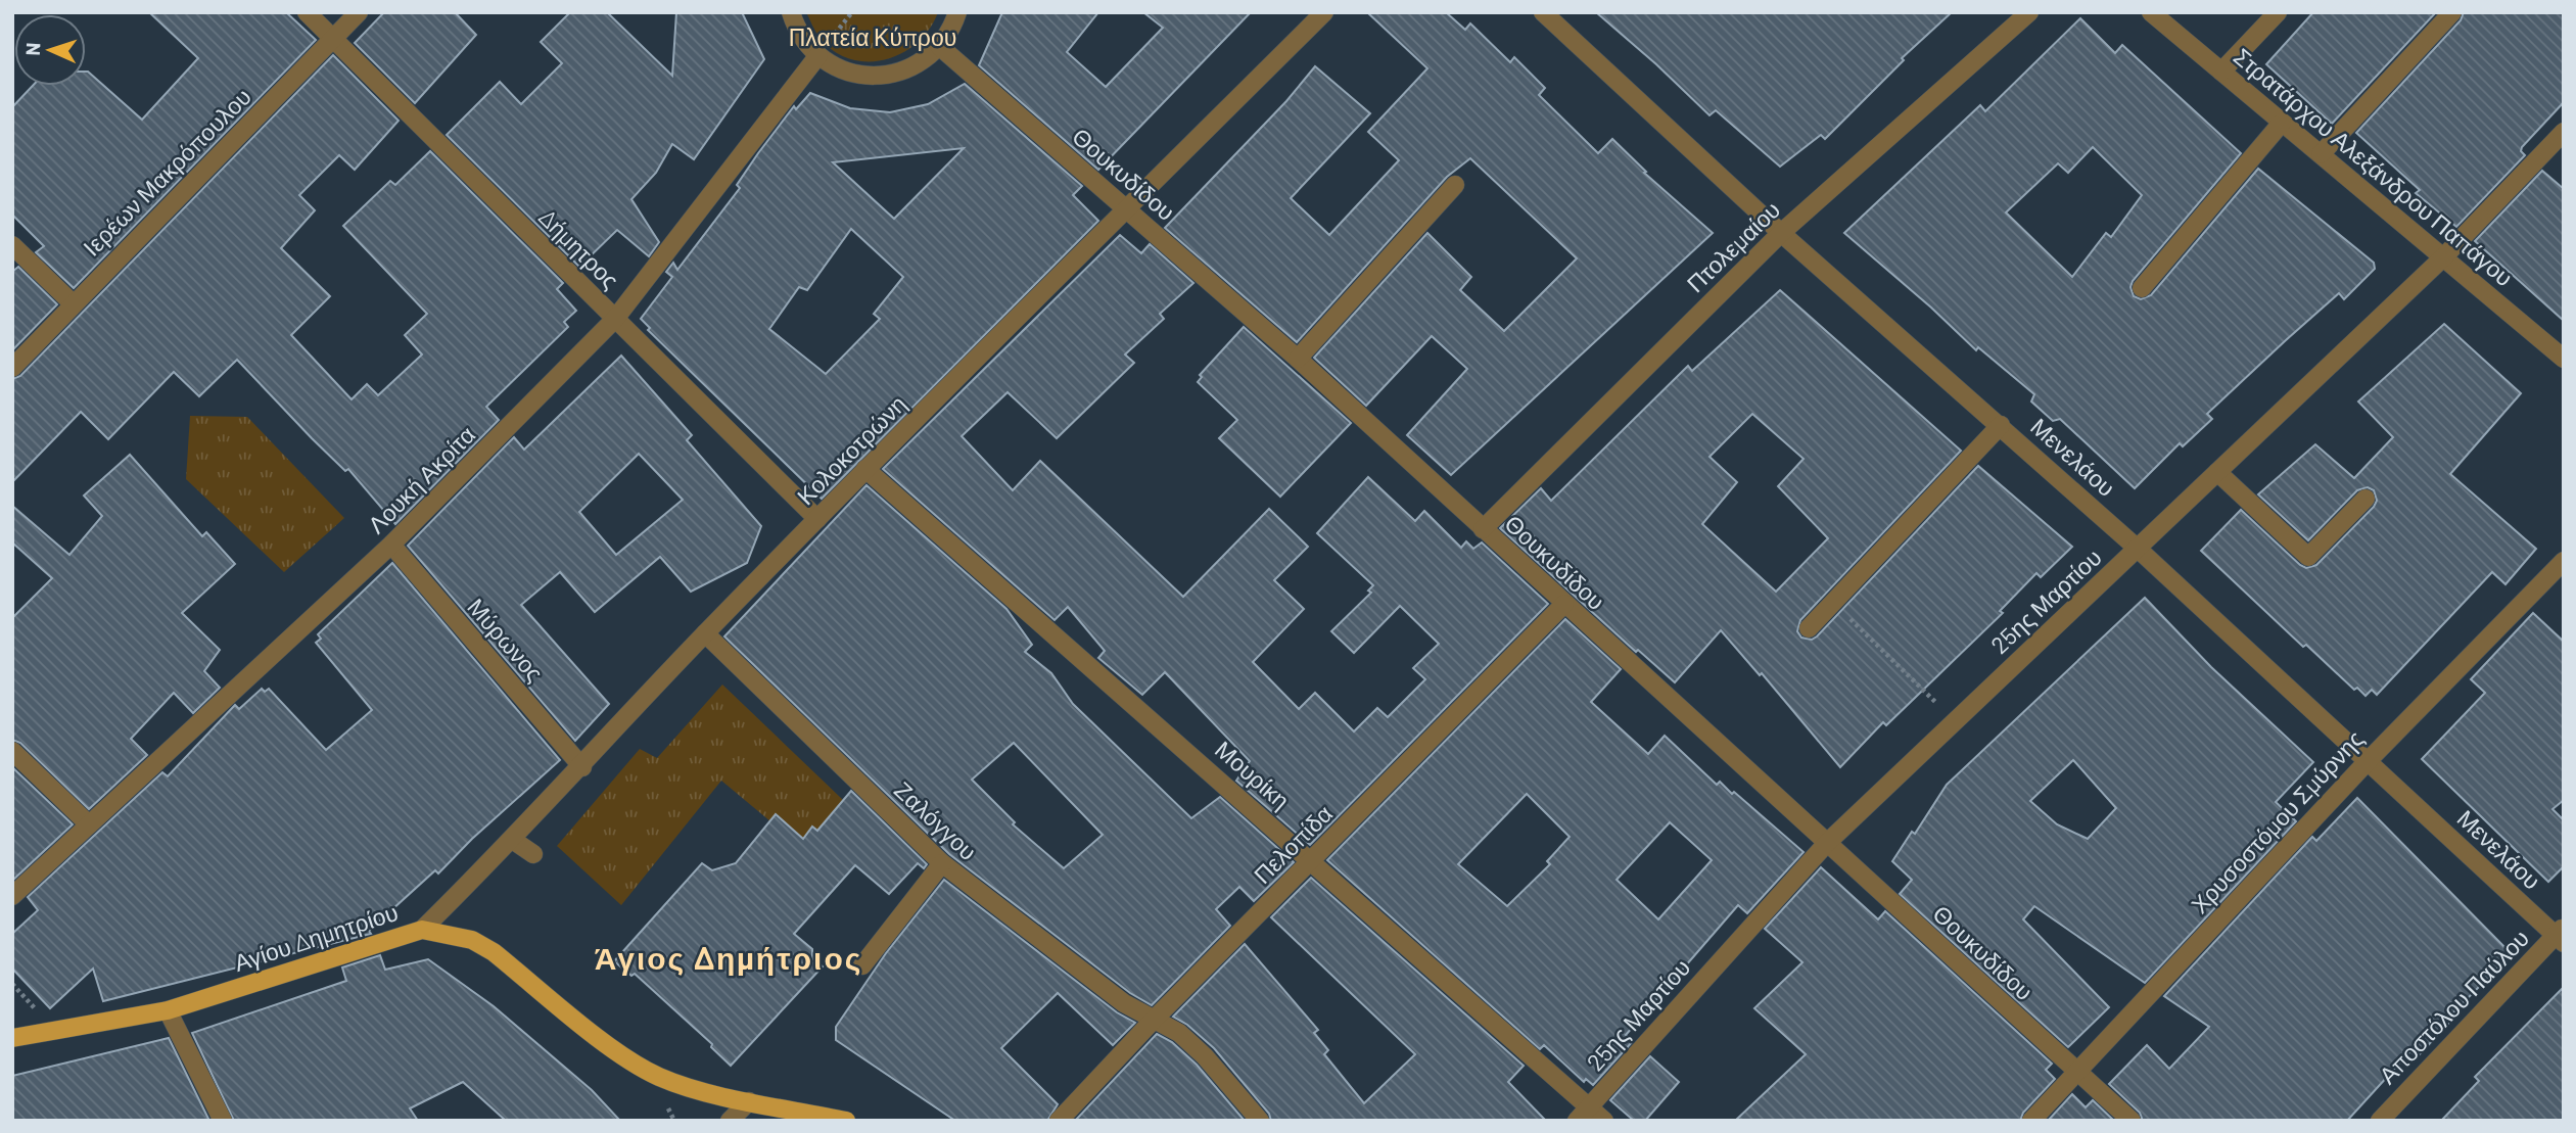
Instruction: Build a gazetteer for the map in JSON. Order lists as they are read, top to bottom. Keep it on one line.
{"streets":{"main road":["Αγίου Δημητρίου"],"street":["Στρατάρχου Αλεξάνδρου Παπάγου","Ιερέων Μακρόπουλου","Θουκυδίδου","Πτολεμαίου","Δήμητρος","Κολοκοτρώνη","Μενελάου","Λουκή Ακρίτα","25ης Μαρτίου","Μύρωνος","Μουρίκη","Ζαλόγγου","Χρυσοστόμου Σμύρνης","Πελοπίδα","Αποστόλου Παύλου"]},"crossings":[["Στρατάρχου Αλεξάνδρου Παπάγου","25ης Μαρτίου"],["Ιερέων Μακρόπουλου","Δήμητρος"],["Θουκυδίδου","Πτολεμαίου"],["Θουκυδίδου","Κολοκοτρώνη"],["Θουκυδίδου","25ης Μαρτίου"],["Θουκυδίδου","Χρυσοστόμου Σμύρνης"],["Θουκυδίδου","Πελοπίδα"],["Πτολεμαίου","Μενελάου"],["Δήμητρος","Κολοκοτρώνη"],["Δήμητρος","Λουκή Ακρίτα"],["Κολοκοτρώνη","Μύρωνος"],["Κολοκοτρώνη","Μουρίκη"],["Κολοκοτρώνη","Ζαλόγγου"],["Κολοκοτρώνη","Αγίου Δημητρίου"],["Μενελάου","25ης Μαρτίου"],["Μενελάου","Χρυσοστόμου Σμύρνης"],["Μενελάου","Αποστόλου Παύλου"],["Λουκή Ακρίτα","Μύρωνος"],["25ης Μαρτίου","Μουρίκη"],["Μουρίκη","Πελοπίδα"],["Ζαλόγγου","Πελοπίδα"]],"districts":["Άγιος Δημήτριος"],"parks":["Πλατεία Κύπρου"],"north":"left"}
